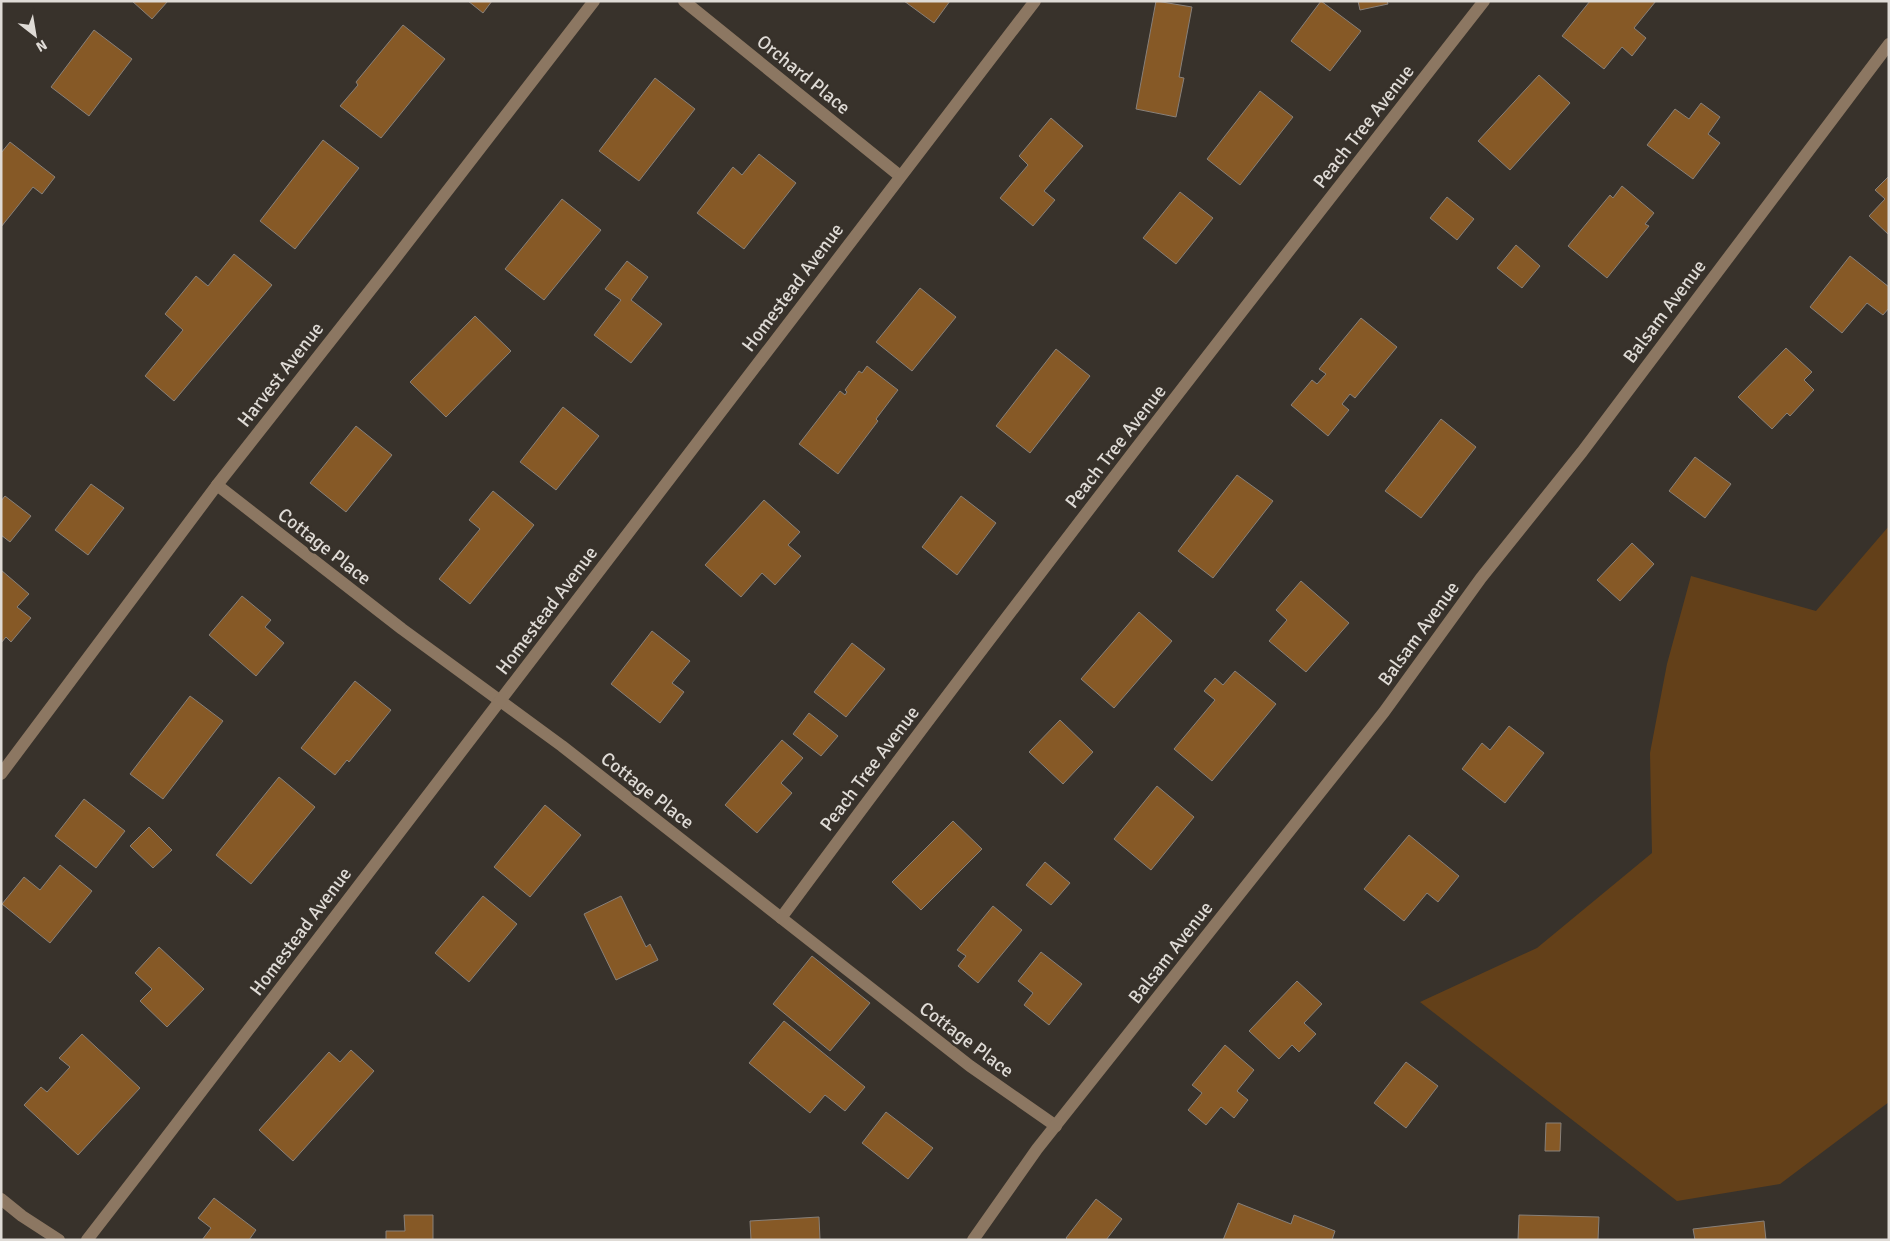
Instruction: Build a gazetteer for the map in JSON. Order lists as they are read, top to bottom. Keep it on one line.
{"streets":{"street":["Orchard Place","Peach Tree Avenue","Homestead Avenue","Balsam Avenue","Harvest Avenue","Cottage Place"]},"crossings":[["Orchard Place","Homestead Avenue"],["Peach Tree Avenue","Cottage Place"],["Homestead Avenue","Cottage Place"],["Balsam Avenue","Cottage Place"],["Harvest Avenue","Cottage Place"]],"north":"bottom right"}
